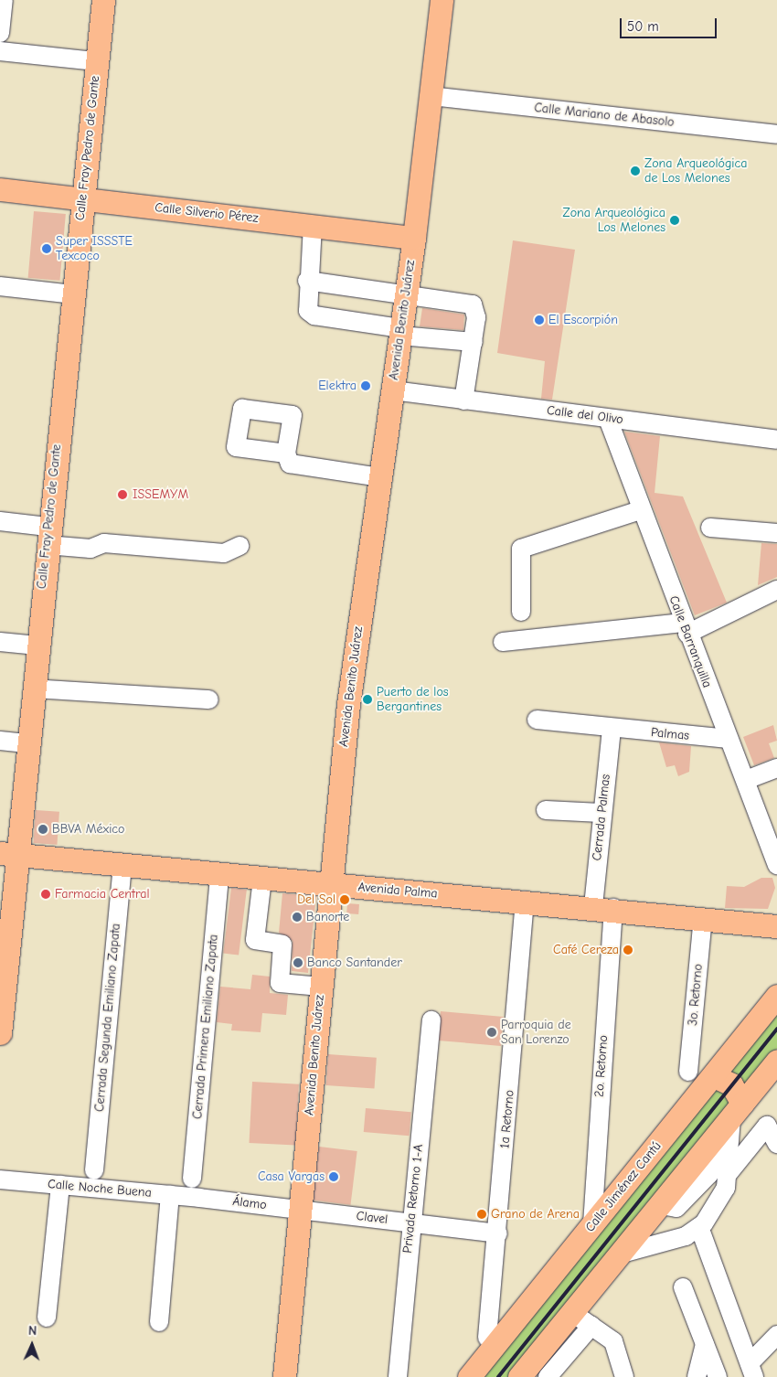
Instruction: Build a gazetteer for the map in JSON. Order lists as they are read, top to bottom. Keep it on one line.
{"streets":{"main road":["Calle Fray Pedro de Gante","Calle Silverio Pérez","Avenida Benito Juárez","Avenida Palma","Calle Jiménez Cantú"],"street":["Calle Mariano de Abasolo","Calle del Olivo","Calle Barranquilla","Palmas","Cerrada Palmas","3o. Retorno","Cerrada Segunda Emiliano Zapata","Cerrada Primera Emiliano Zapata","2o. Retorno","1a Retorno","Calle Noche Buena","Privada Retorno 1-A","Álamo","Clavel"]},"crossings":[["Calle Mariano de Abasolo","Avenida Benito Juárez"],["Calle Fray Pedro de Gante","Calle Silverio Pérez"],["Calle Fray Pedro de Gante","Avenida Palma"],["Calle Silverio Pérez","Avenida Benito Juárez"],["Avenida Benito Juárez","Calle del Olivo"],["Avenida Benito Juárez","Avenida Palma"],["Avenida Benito Juárez","Álamo"],["Avenida Benito Juárez","Clavel"],["Calle del Olivo","Calle Barranquilla"],["Calle Barranquilla","Palmas"],["Palmas","Cerrada Palmas"],["Cerrada Palmas","Avenida Palma"],["Cerrada Palmas","2o. Retorno"],["Avenida Palma","3o. Retorno"],["Avenida Palma","Cerrada Segunda Emiliano Zapata"],["Avenida Palma","Cerrada Primera Emiliano Zapata"],["Avenida Palma","2o. Retorno"],["Avenida Palma","1a Retorno"],["2o. Retorno","Calle Jiménez Cantú"],["1a Retorno","Clavel"],["Calle Noche Buena","Álamo"],["Privada Retorno 1-A","Clavel"],["Álamo","Clavel"]],"places":["Zona Arqueológica de Los Melones","Zona Arqueológica Los Melones","Super ISSSTE Texcoco","El Escorpión","Elektra","ISSEMYM","Puerto de los Bergantines","BBVA México","Farmacia Central","Del Sol","Banorte","Café Cereza","Banco Santander","Parroquia de San Lorenzo","Casa Vargas","Grano de Arena"],"scale_bar":"50 m","north":"top"}
